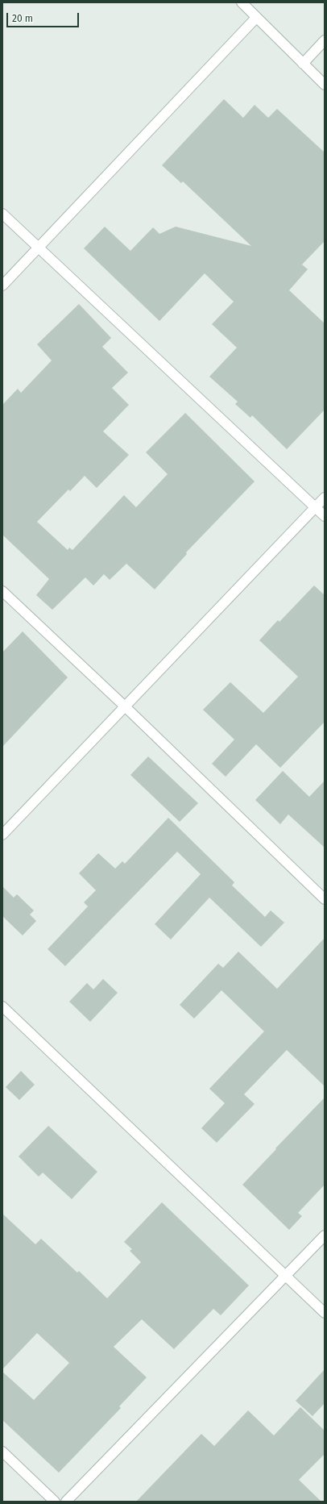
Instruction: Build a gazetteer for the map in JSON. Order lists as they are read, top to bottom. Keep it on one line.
{"scale_bar":"20 m"}
